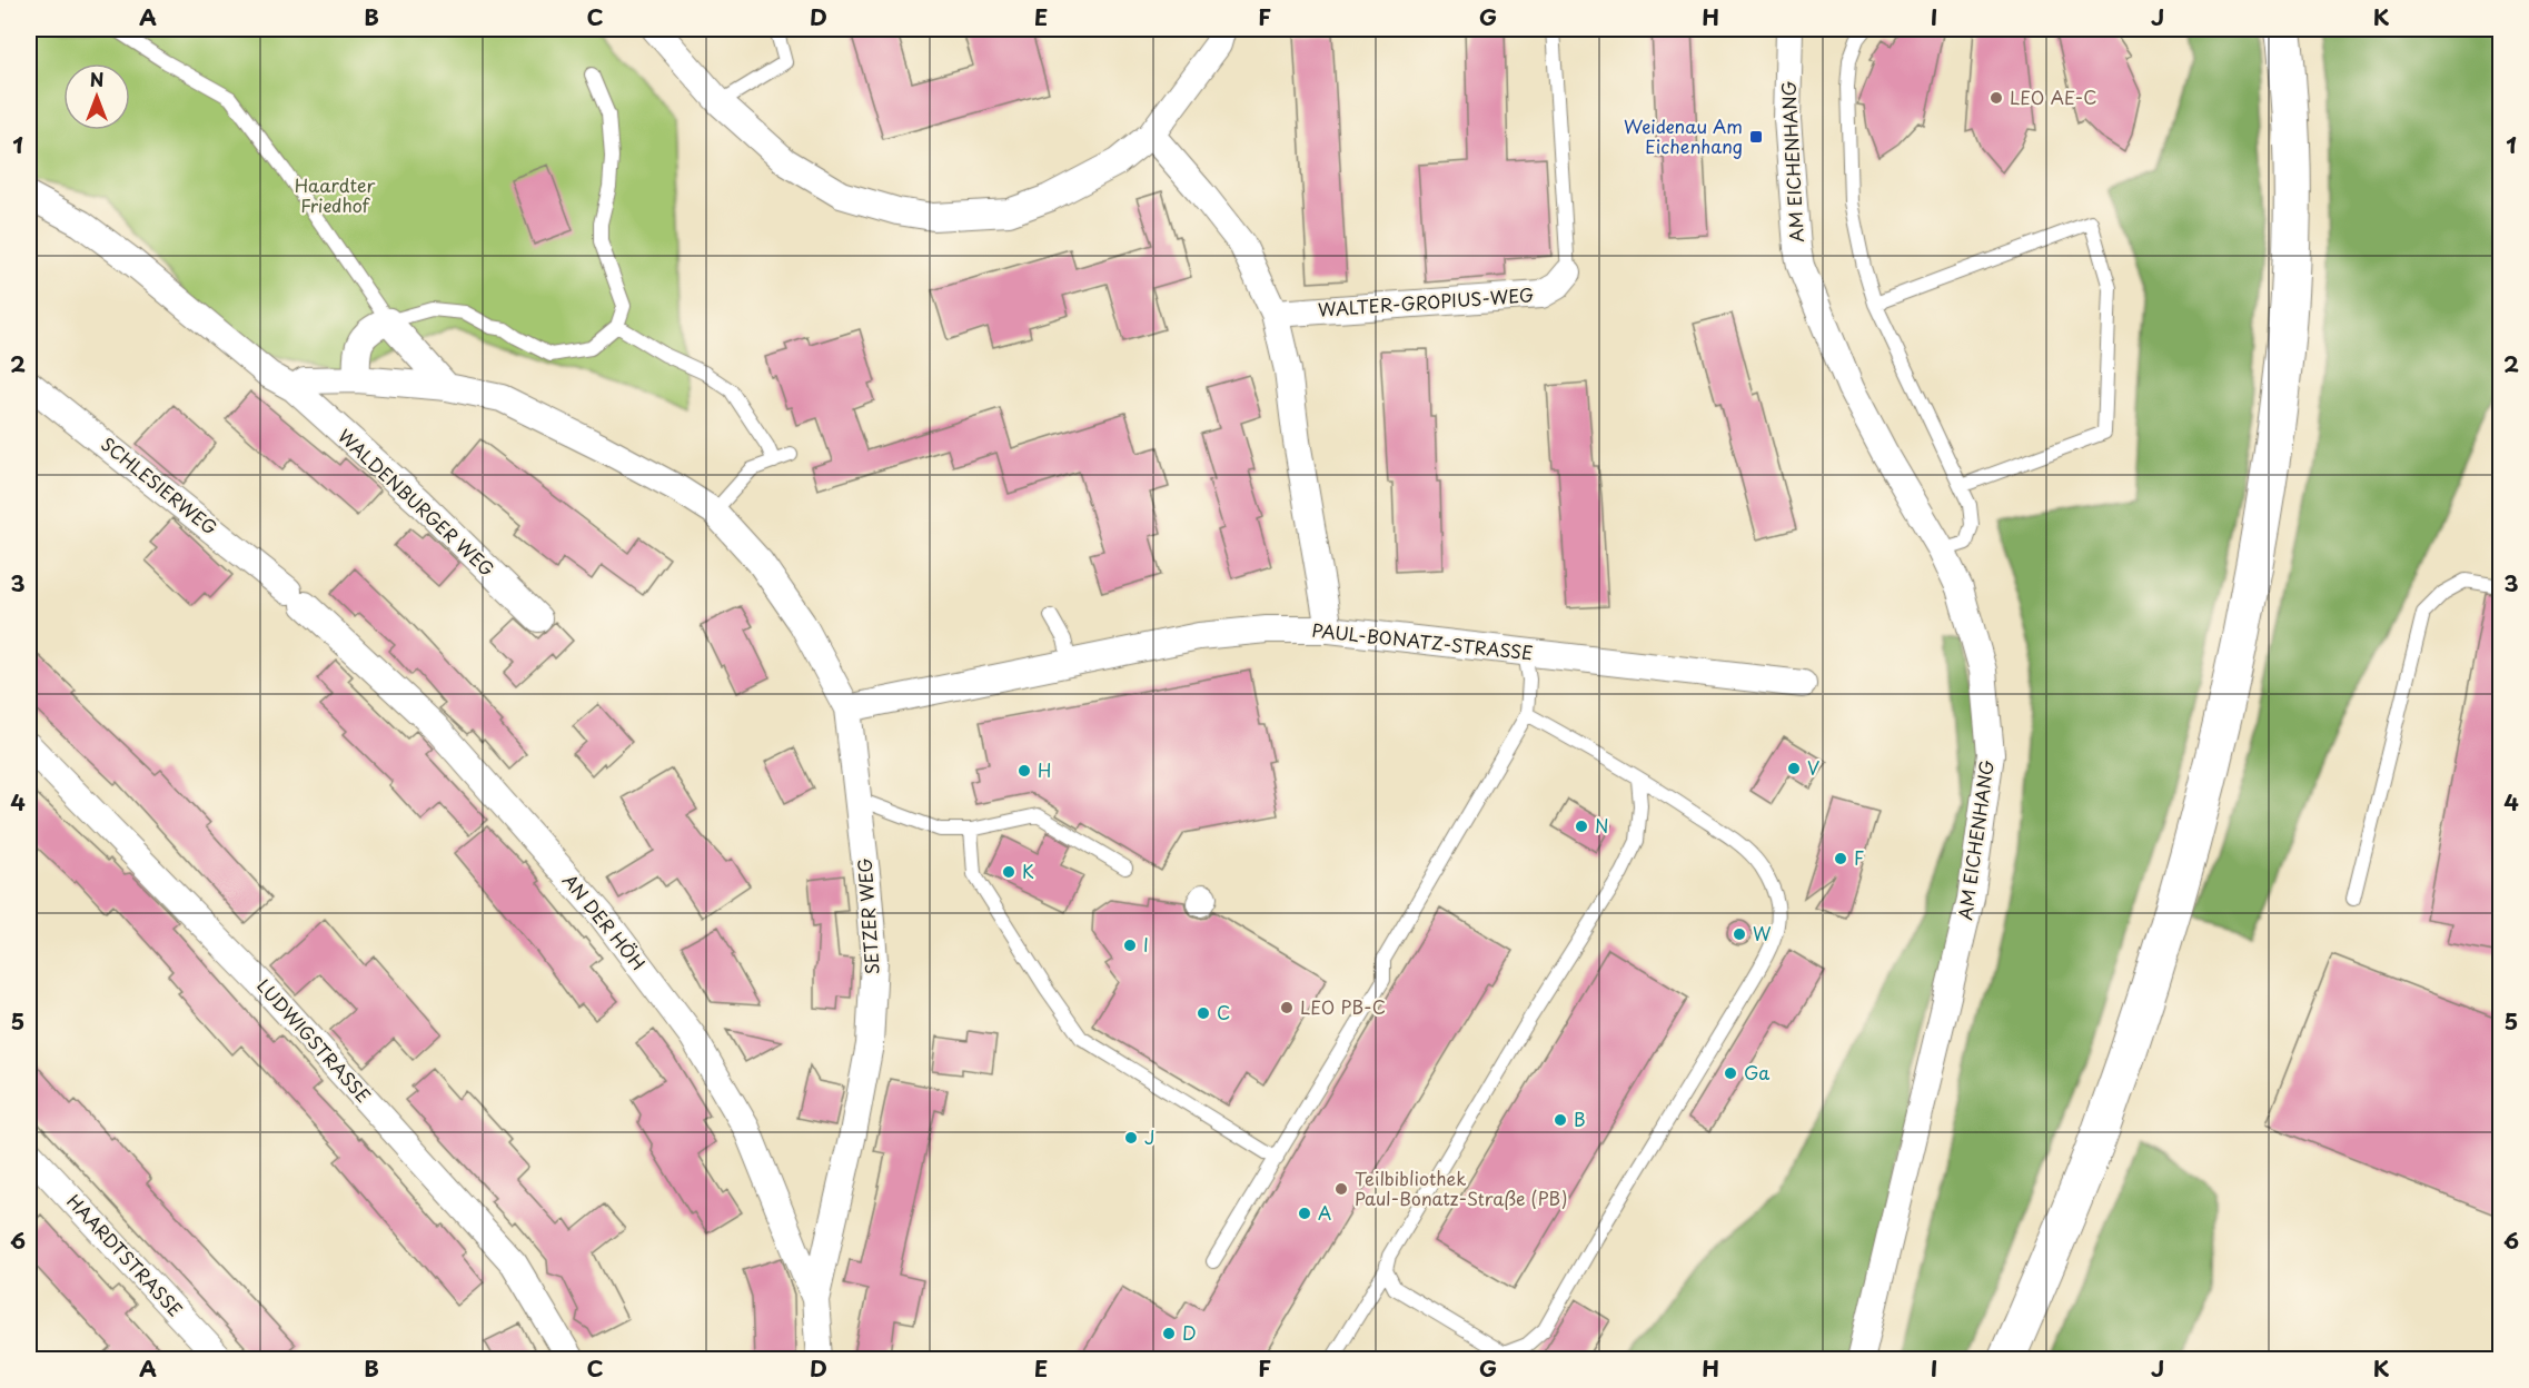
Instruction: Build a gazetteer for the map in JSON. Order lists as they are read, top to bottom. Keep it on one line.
{"streets":{"street":["AM EICHENHANG","WALTER-GROPIUS-WEG","SCHLESIERWEG","WALDENBURGER WEG","PAUL-BONATZ-STRASSE","SETZER WEG","AN DER HÖH","LUDWIGSTRASSE","HAARDTSTRASSE"]},"crossings":[["SCHLESIERWEG","AN DER HÖH"],["PAUL-BONATZ-STRASSE","SETZER WEG"],["SETZER WEG","AN DER HÖH"]],"parks":["Haardter Friedhof"],"places":{"other":["LEO AE-C","V","H","N","F","K","W","I","LEO PB-C","C","Ga","B","J","Teilbibliothek Paul-Bonatz-Straße (PB)","A","D"],"transit":["Weidenau Am Eichenhang"]},"north":"top","grid":{"columns":["A","B","C","D","E","F","G","H","I","J","K"],"rows":["1","2","3","4","5","6"]}}
